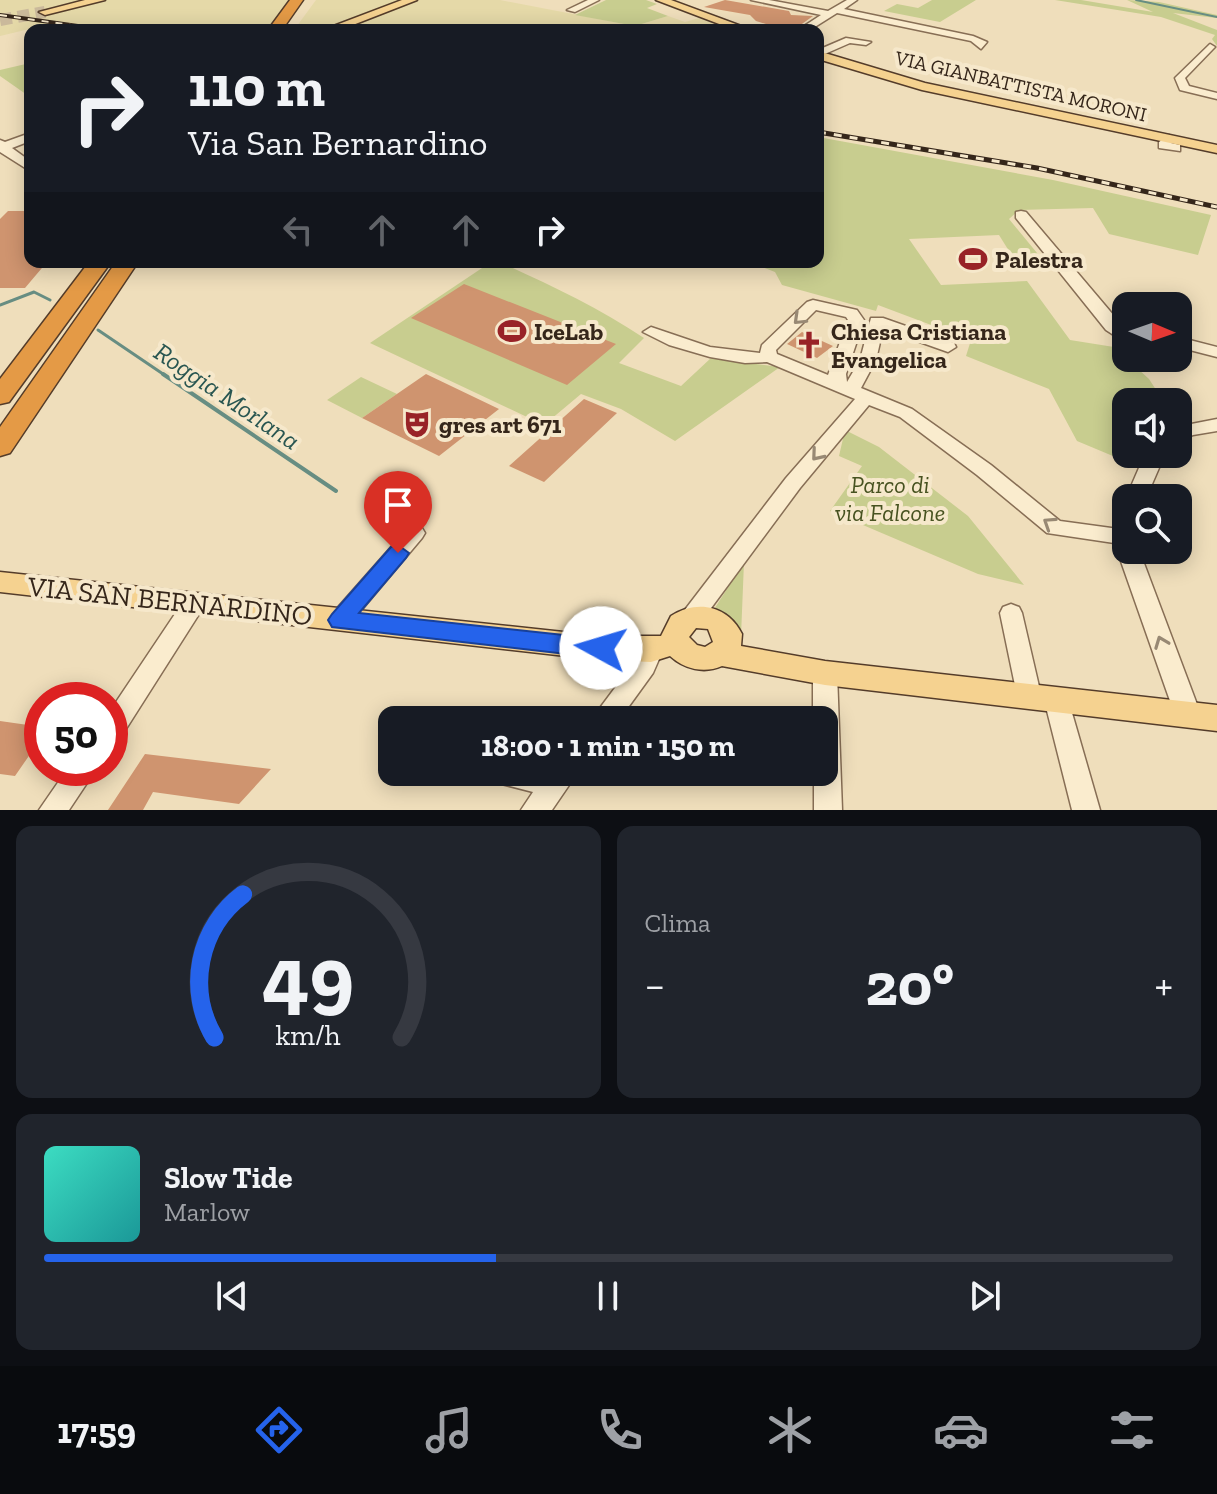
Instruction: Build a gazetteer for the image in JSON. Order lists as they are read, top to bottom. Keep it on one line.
{"streets":{"main road":["VIA GIANBATTISTA MORONI","VIA SAN BERNARDINO"]},"water":["Roggia Morlana"],"parks":["Parco di via Falcone"],"places":{"sports":["Palestra","IceLab"],"church":["Chiesa Cristiana Evangelica"],"theatre":["gres art 671"]},"north":"right","page":{"turn":["110 m","Via San Bernardino"],"limit":"50","trip":"18:00 · 1 min · 150 m","tile":"Clima","heat":["−","20°","+"],"song":["Slow Tide","Marlow"],"tabs":"17:59","gauge":["49","km/h"]}}
